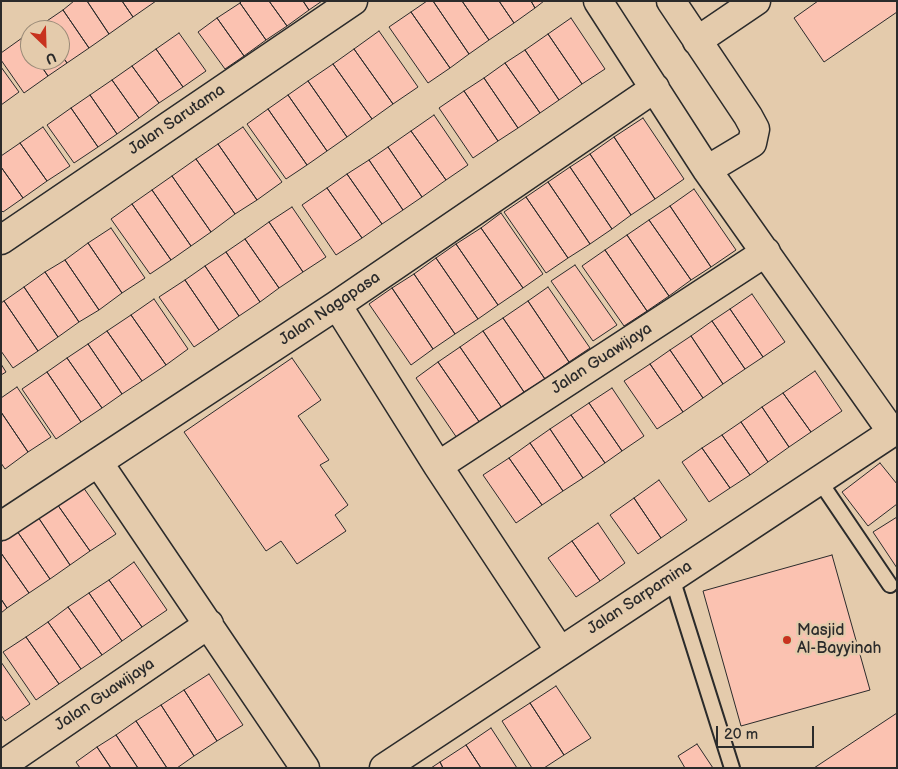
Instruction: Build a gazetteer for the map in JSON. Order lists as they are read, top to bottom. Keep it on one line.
{"streets":{"street":["Jalan Sarutama","Jalan Nagapasa","Jalan Guawijaya","Jalan Sarpamina"]},"places":["Masjid Al-Bayyinah"],"scale_bar":"20 m","north":"bottom right"}
